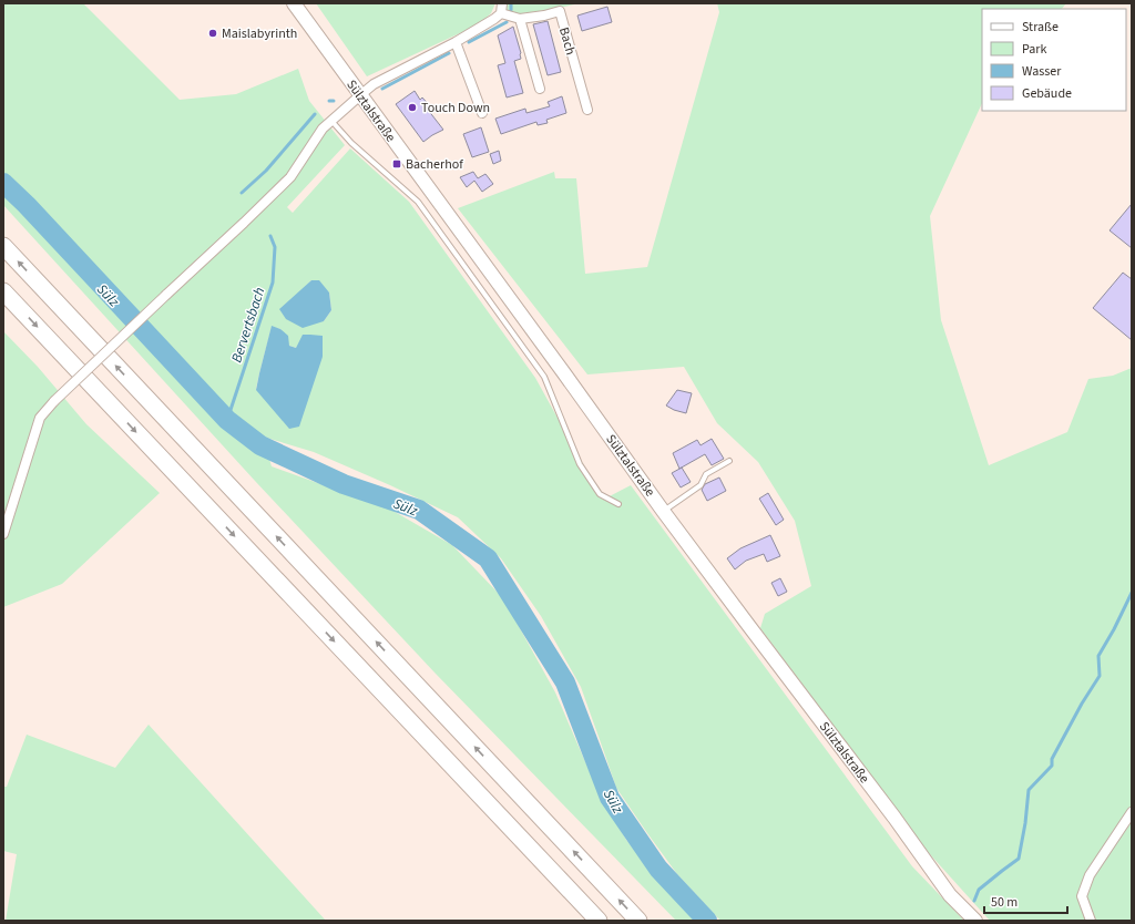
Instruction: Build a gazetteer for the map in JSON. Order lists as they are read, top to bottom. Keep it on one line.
{"streets":{"main road":["Sülztalstraße"],"street":["Bach"]},"crossings":[["Bach","Sülztalstraße"]],"water":["Sülz","Bervertsbach"],"places":{"other":["Maislabyrinth","Touch Down"],"transit":["Bacherhof"]},"legend":["Straße","Park","Wasser","Gebäude"],"scale_bar":"50 m"}
